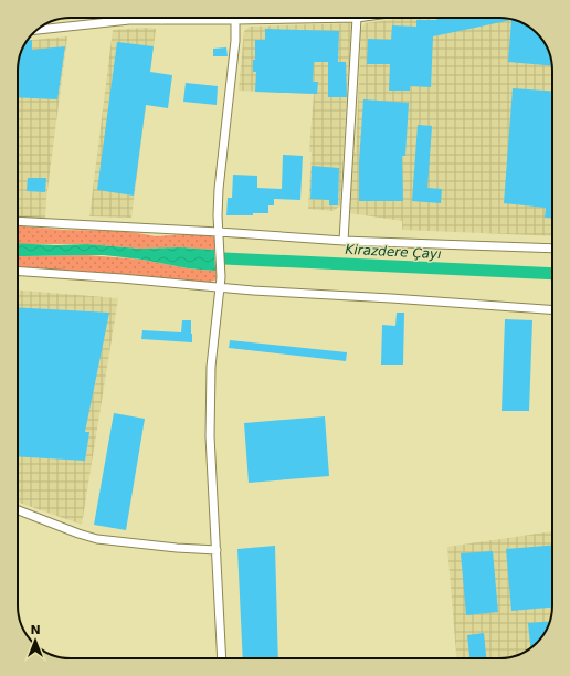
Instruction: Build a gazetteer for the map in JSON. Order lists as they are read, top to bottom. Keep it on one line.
{"water":["Kirazdere Çayı"],"north":"top"}
